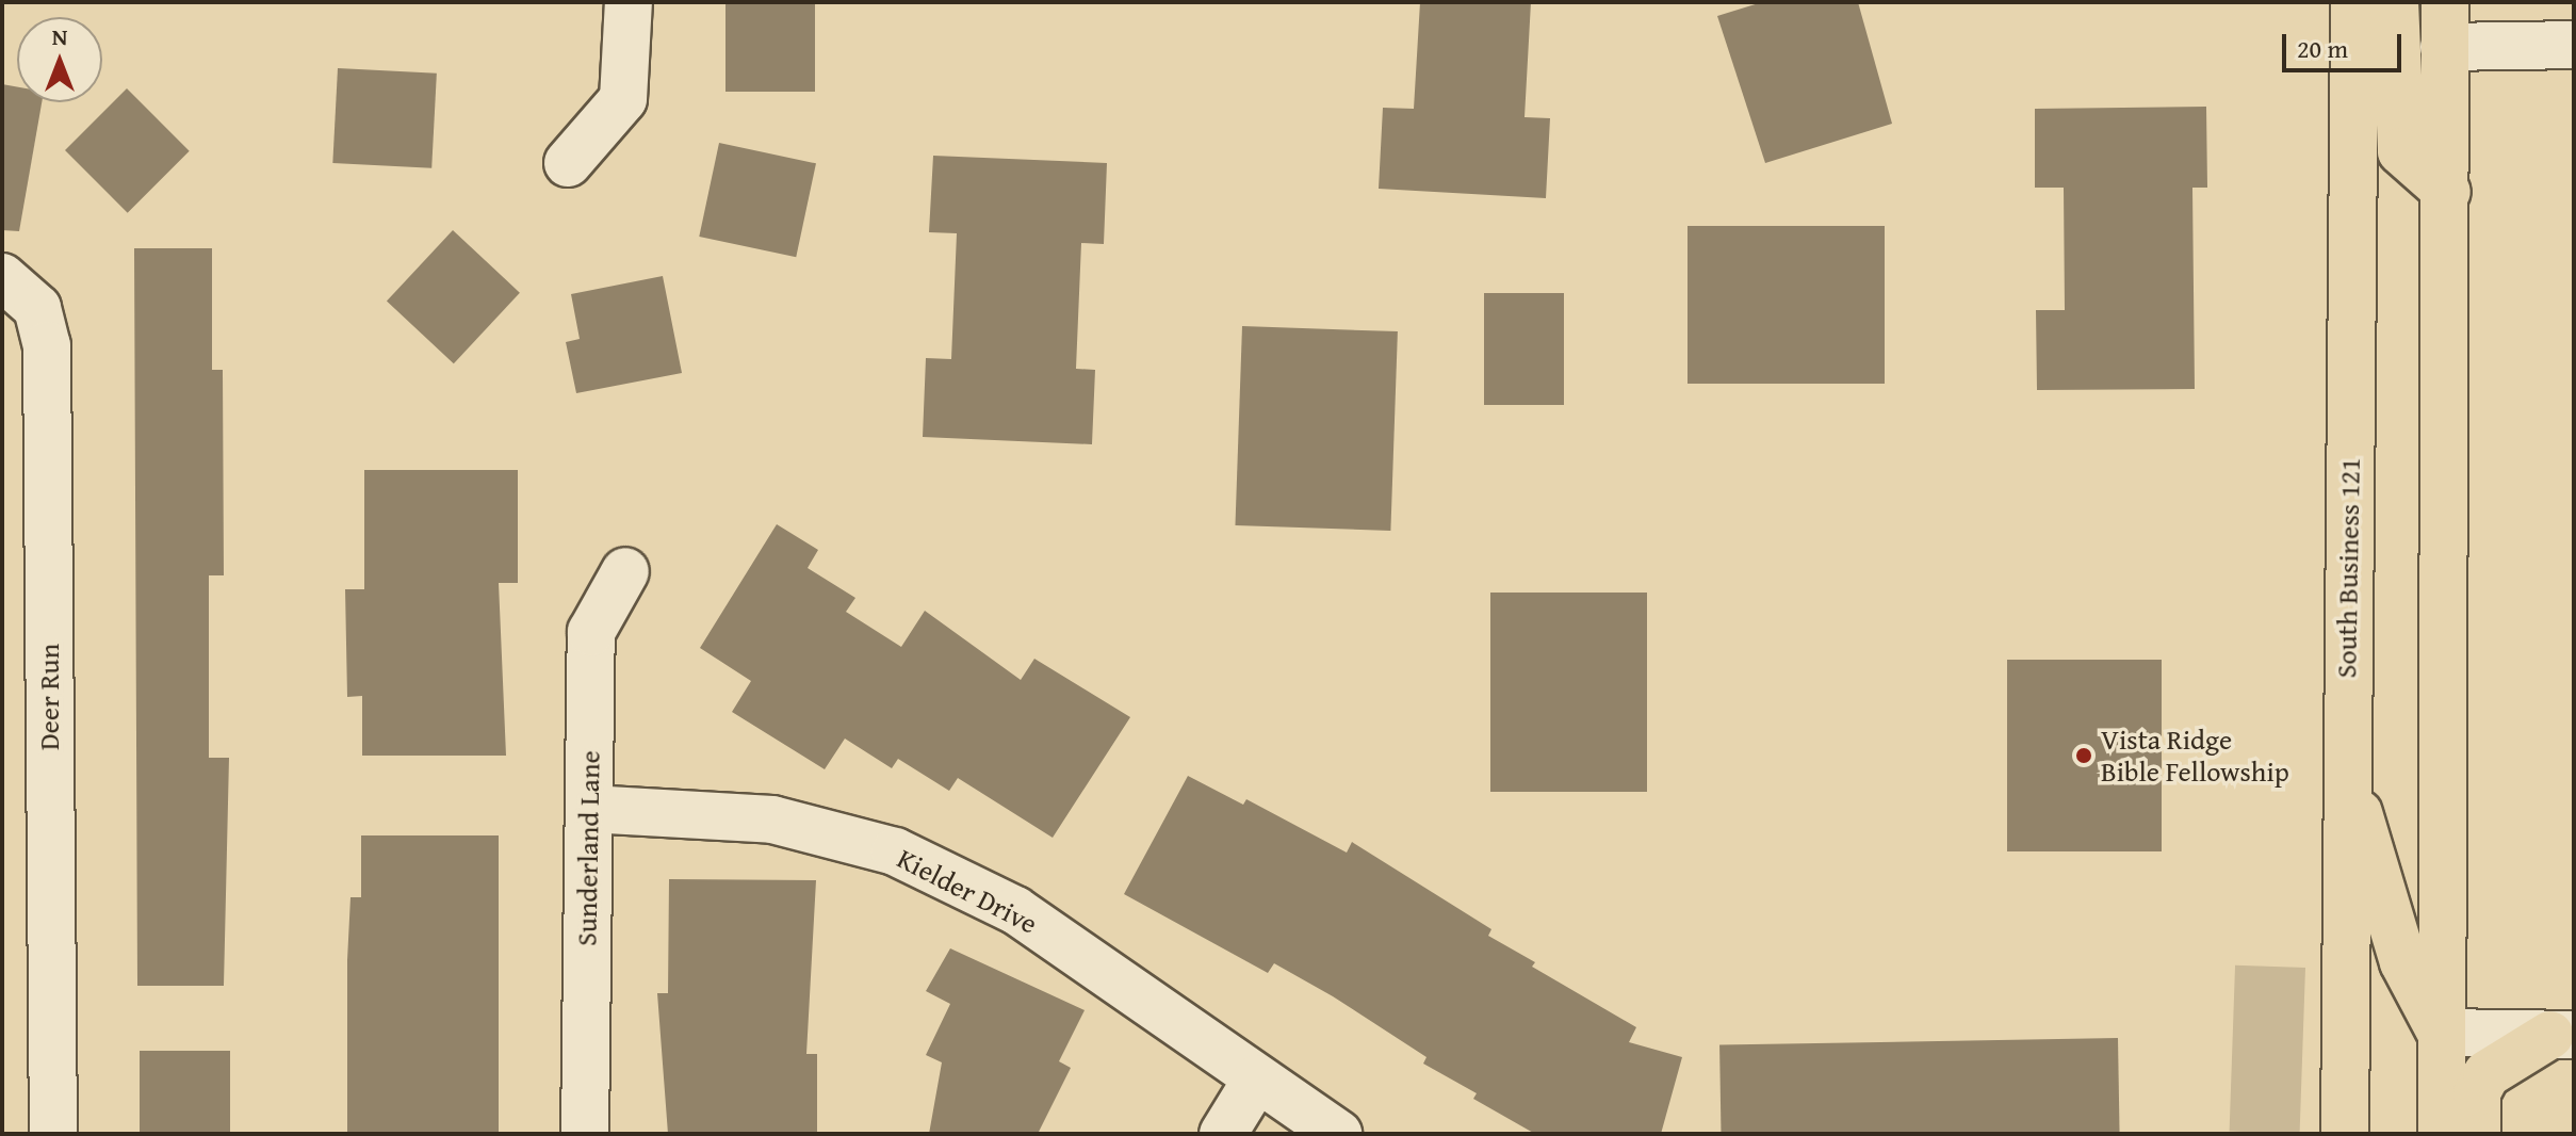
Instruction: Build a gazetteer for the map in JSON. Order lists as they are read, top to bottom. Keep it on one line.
{"streets":{"main road":["South Business 121"],"street":["Deer Run","Sunderland Lane","Kielder Drive"]},"crossings":[["Sunderland Lane","Kielder Drive"]],"places":["Vista Ridge Bible Fellowship"],"scale_bar":"20 m","north":"top"}
